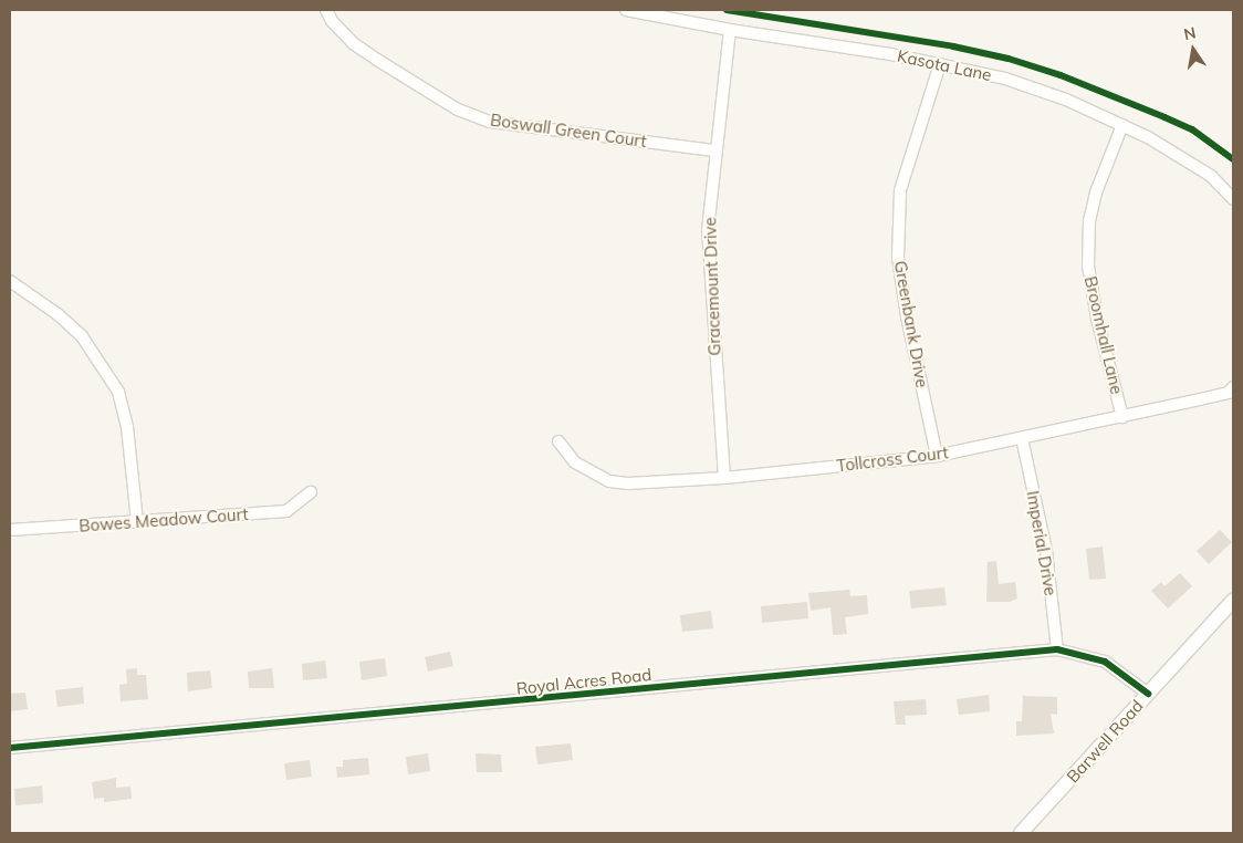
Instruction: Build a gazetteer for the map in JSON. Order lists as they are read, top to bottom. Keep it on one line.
{"streets":{"street":["Kasota Lane","Boswall Green Court","Gracemount Drive","Greenbank Drive","Broomhall Lane","Tollcross Court","Bowes Meadow Court","Imperial Drive","Royal Acres Road","Barwell Road"]},"crossings":[["Kasota Lane","Gracemount Drive"],["Kasota Lane","Greenbank Drive"],["Kasota Lane","Broomhall Lane"],["Boswall Green Court","Gracemount Drive"],["Gracemount Drive","Tollcross Court"],["Greenbank Drive","Tollcross Court"],["Broomhall Lane","Tollcross Court"],["Tollcross Court","Imperial Drive"],["Imperial Drive","Royal Acres Road"],["Royal Acres Road","Barwell Road"]],"north":"top"}
